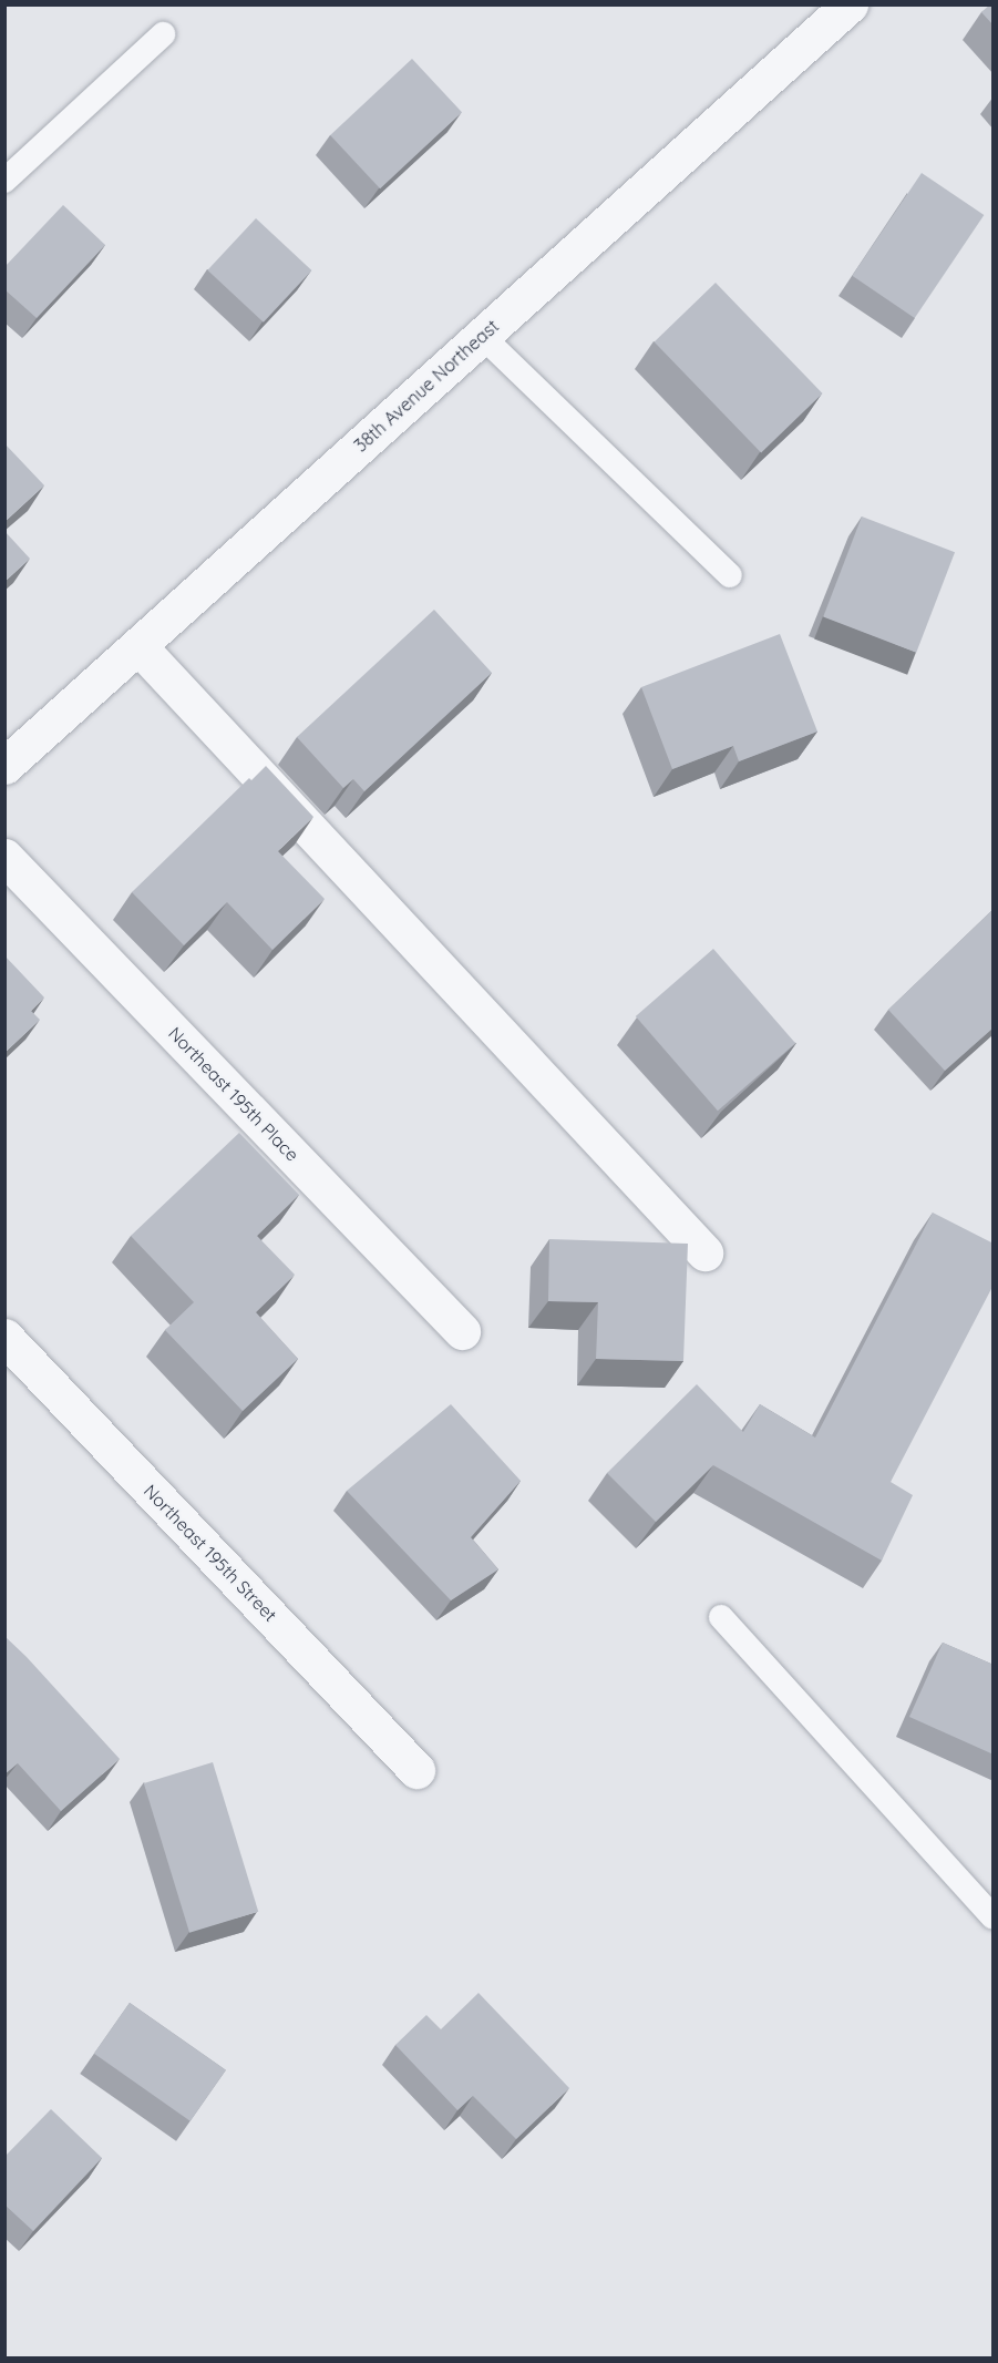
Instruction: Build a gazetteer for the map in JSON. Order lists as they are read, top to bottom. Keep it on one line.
{"streets":{"street":["38th Avenue Northeast","Northeast 195th Place","Northeast 195th Street"]}}
